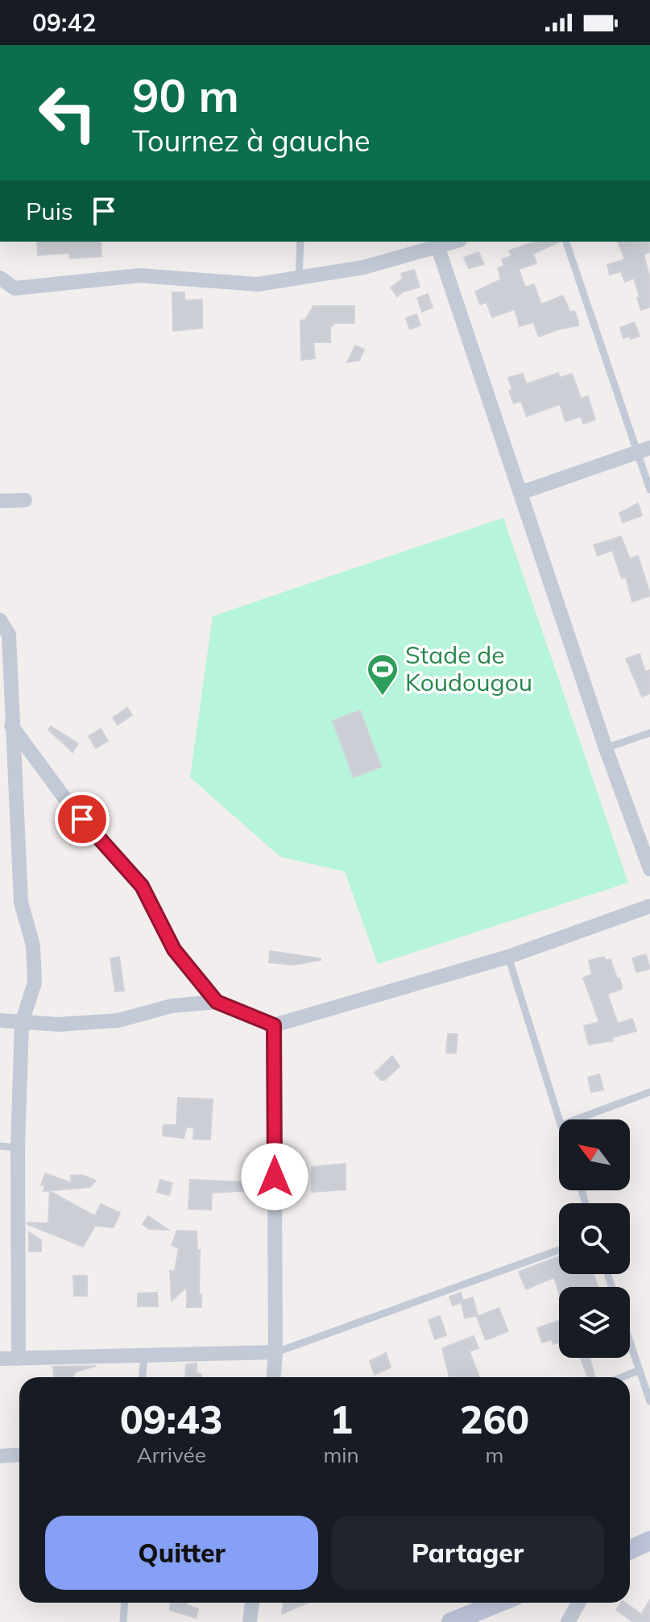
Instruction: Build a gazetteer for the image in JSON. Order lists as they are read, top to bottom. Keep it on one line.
{"places":{"sports":["Stade de Koudougou"]},"north":"top left","page":{"status":"09:42","turn":["90 m","Tournez à gauche"],"then":"Puis","eta":["09:43","Arrivée","1","min","260","m"],"buttons":["Quitter","Partager"]}}
